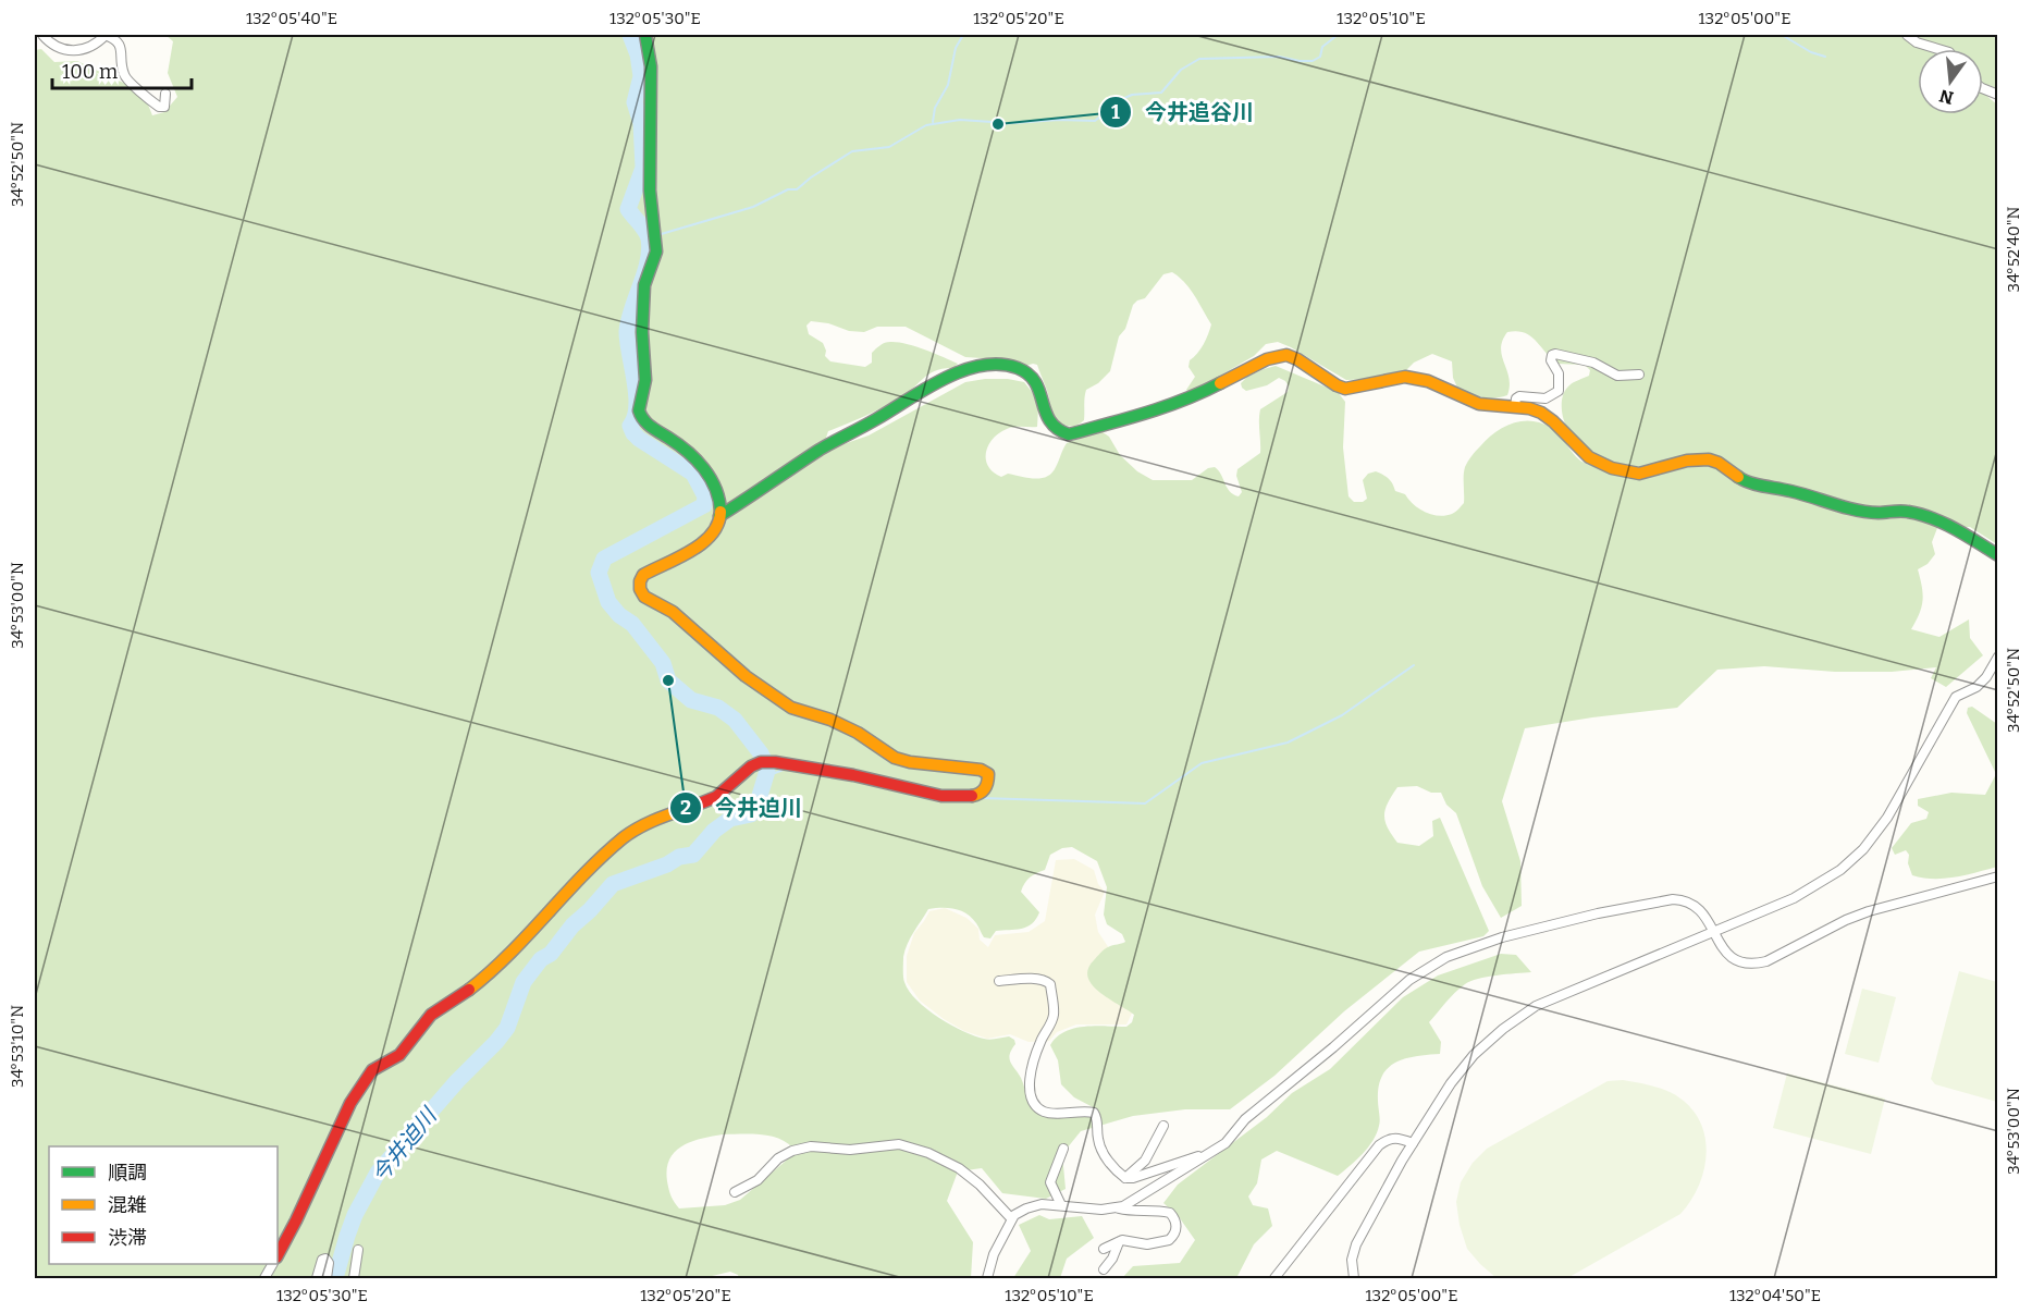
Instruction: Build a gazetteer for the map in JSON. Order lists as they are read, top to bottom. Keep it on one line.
{"water":["今井迫川"],"places":["今井追谷川","今井迫川"],"legend":["順調","混雑","渋滞"],"scale_bar":"100 m","north":"bottom","coordinates":["132°05'40\"E","132°05'30\"E","132°05'20\"E","132°05'10\"E","132°05'00\"E","34°52'50\"N","34°52'40\"N","34°53'00\"N","34°53'10\"N","132°04'50\"E"]}
